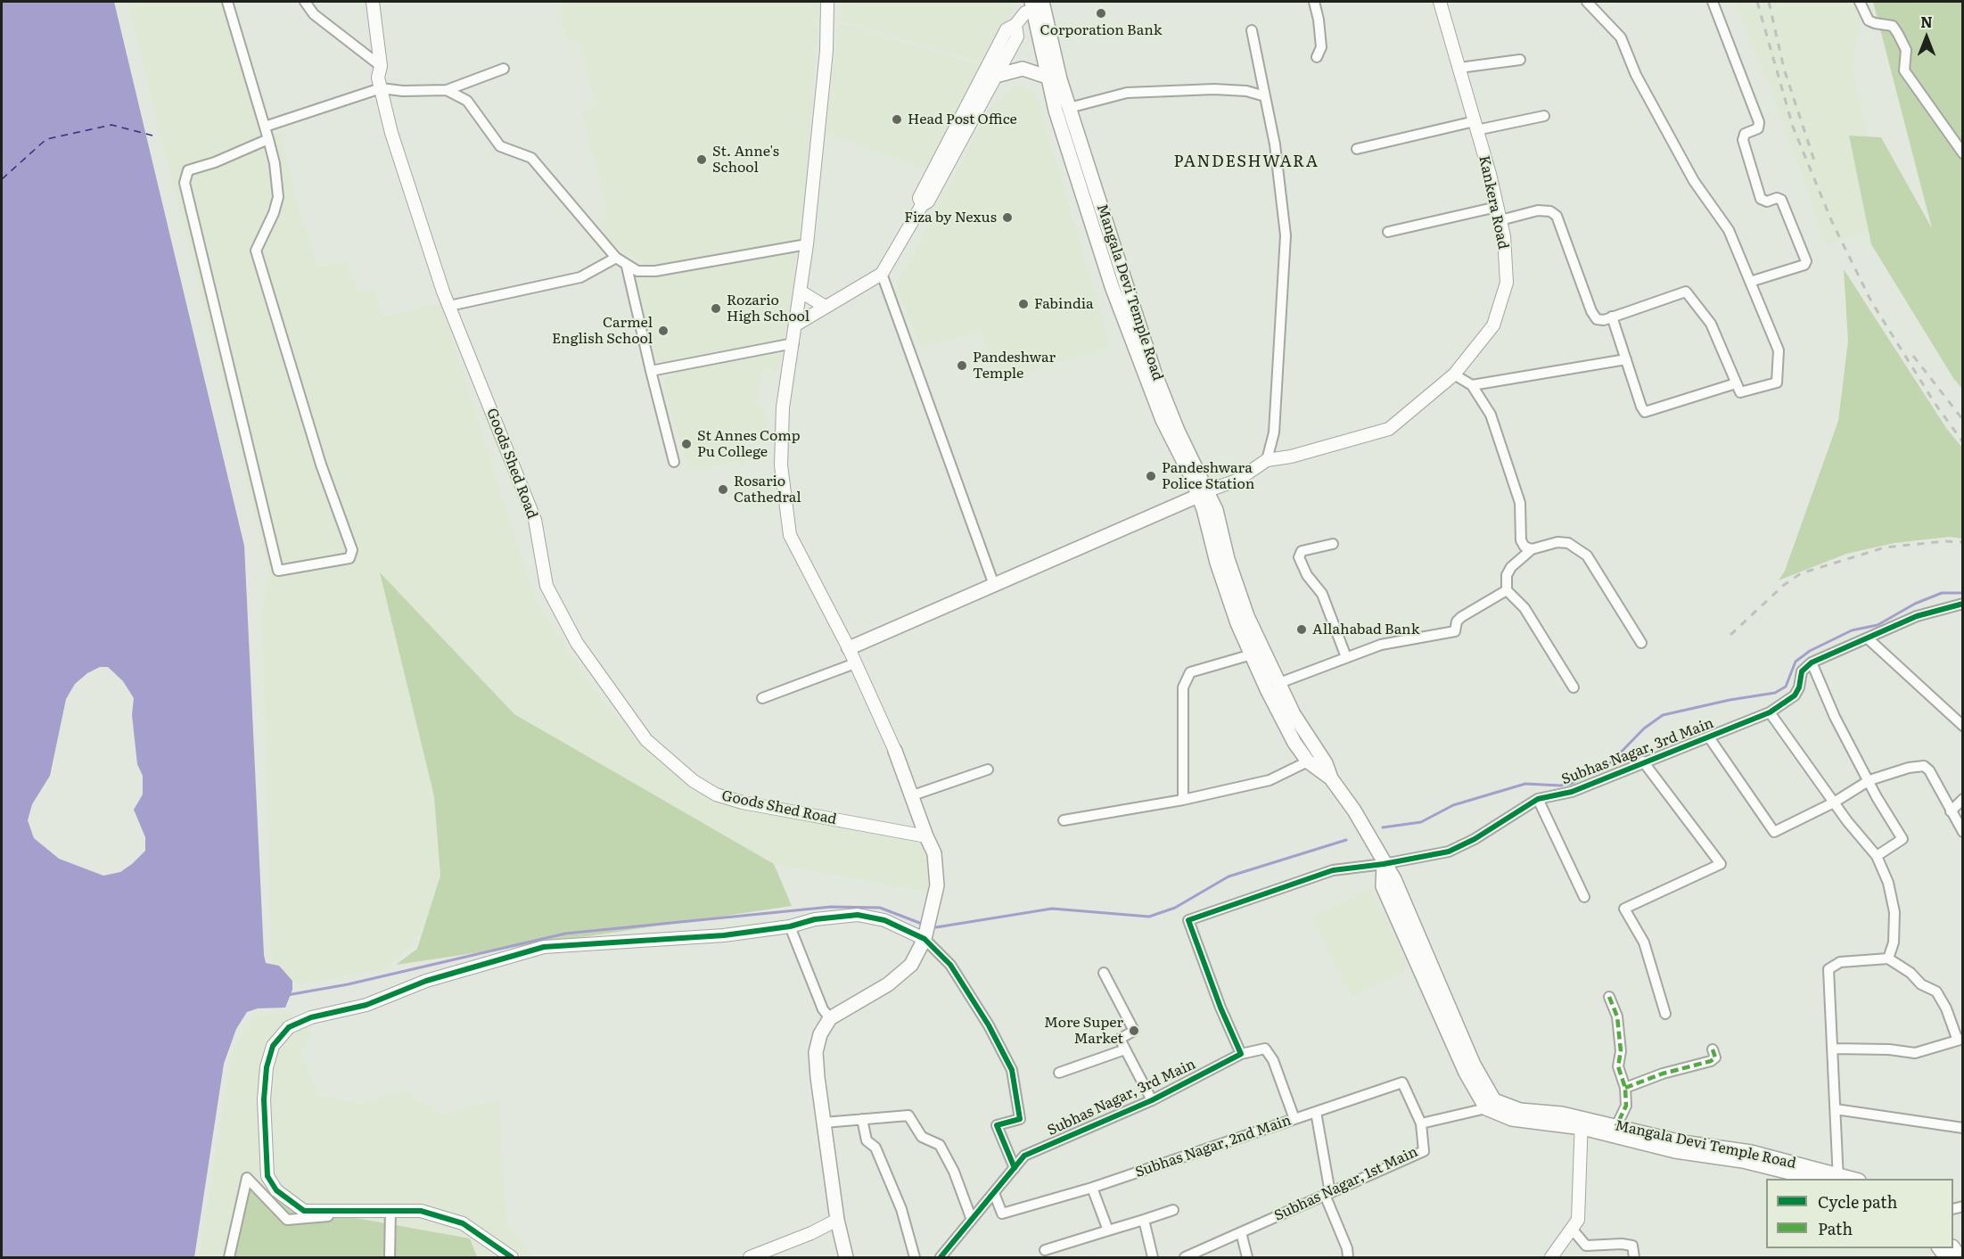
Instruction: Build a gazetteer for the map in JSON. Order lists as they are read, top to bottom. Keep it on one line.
{"streets":{"main road":["Mangala Devi Temple Road"],"street":["Kankera Road","Goods Shed Road","Subhas Nagar, 3rd Main","Subhas Nagar, 2nd Main","Subhas Nagar, 1st Main"]},"crossings":[["Mangala Devi Temple Road","Subhas Nagar, 3rd Main"],["Mangala Devi Temple Road","Subhas Nagar, 1st Main"],["Subhas Nagar, 3rd Main","Subhas Nagar, 2nd Main"],["Subhas Nagar, 2nd Main","Subhas Nagar, 1st Main"]],"districts":["PANDESHWARA"],"places":["Corporation Bank","Head Post Office","St. Anne's School","Fiza by Nexus","Fabindia","Rozario High School","Carmel English School","Pandeshwar Temple","St Annes Comp Pu College","Pandeshwara Police Station","Rosario Cathedral","Allahabad Bank","More Super Market"],"legend":["Cycle path","Path"],"north":"top"}
